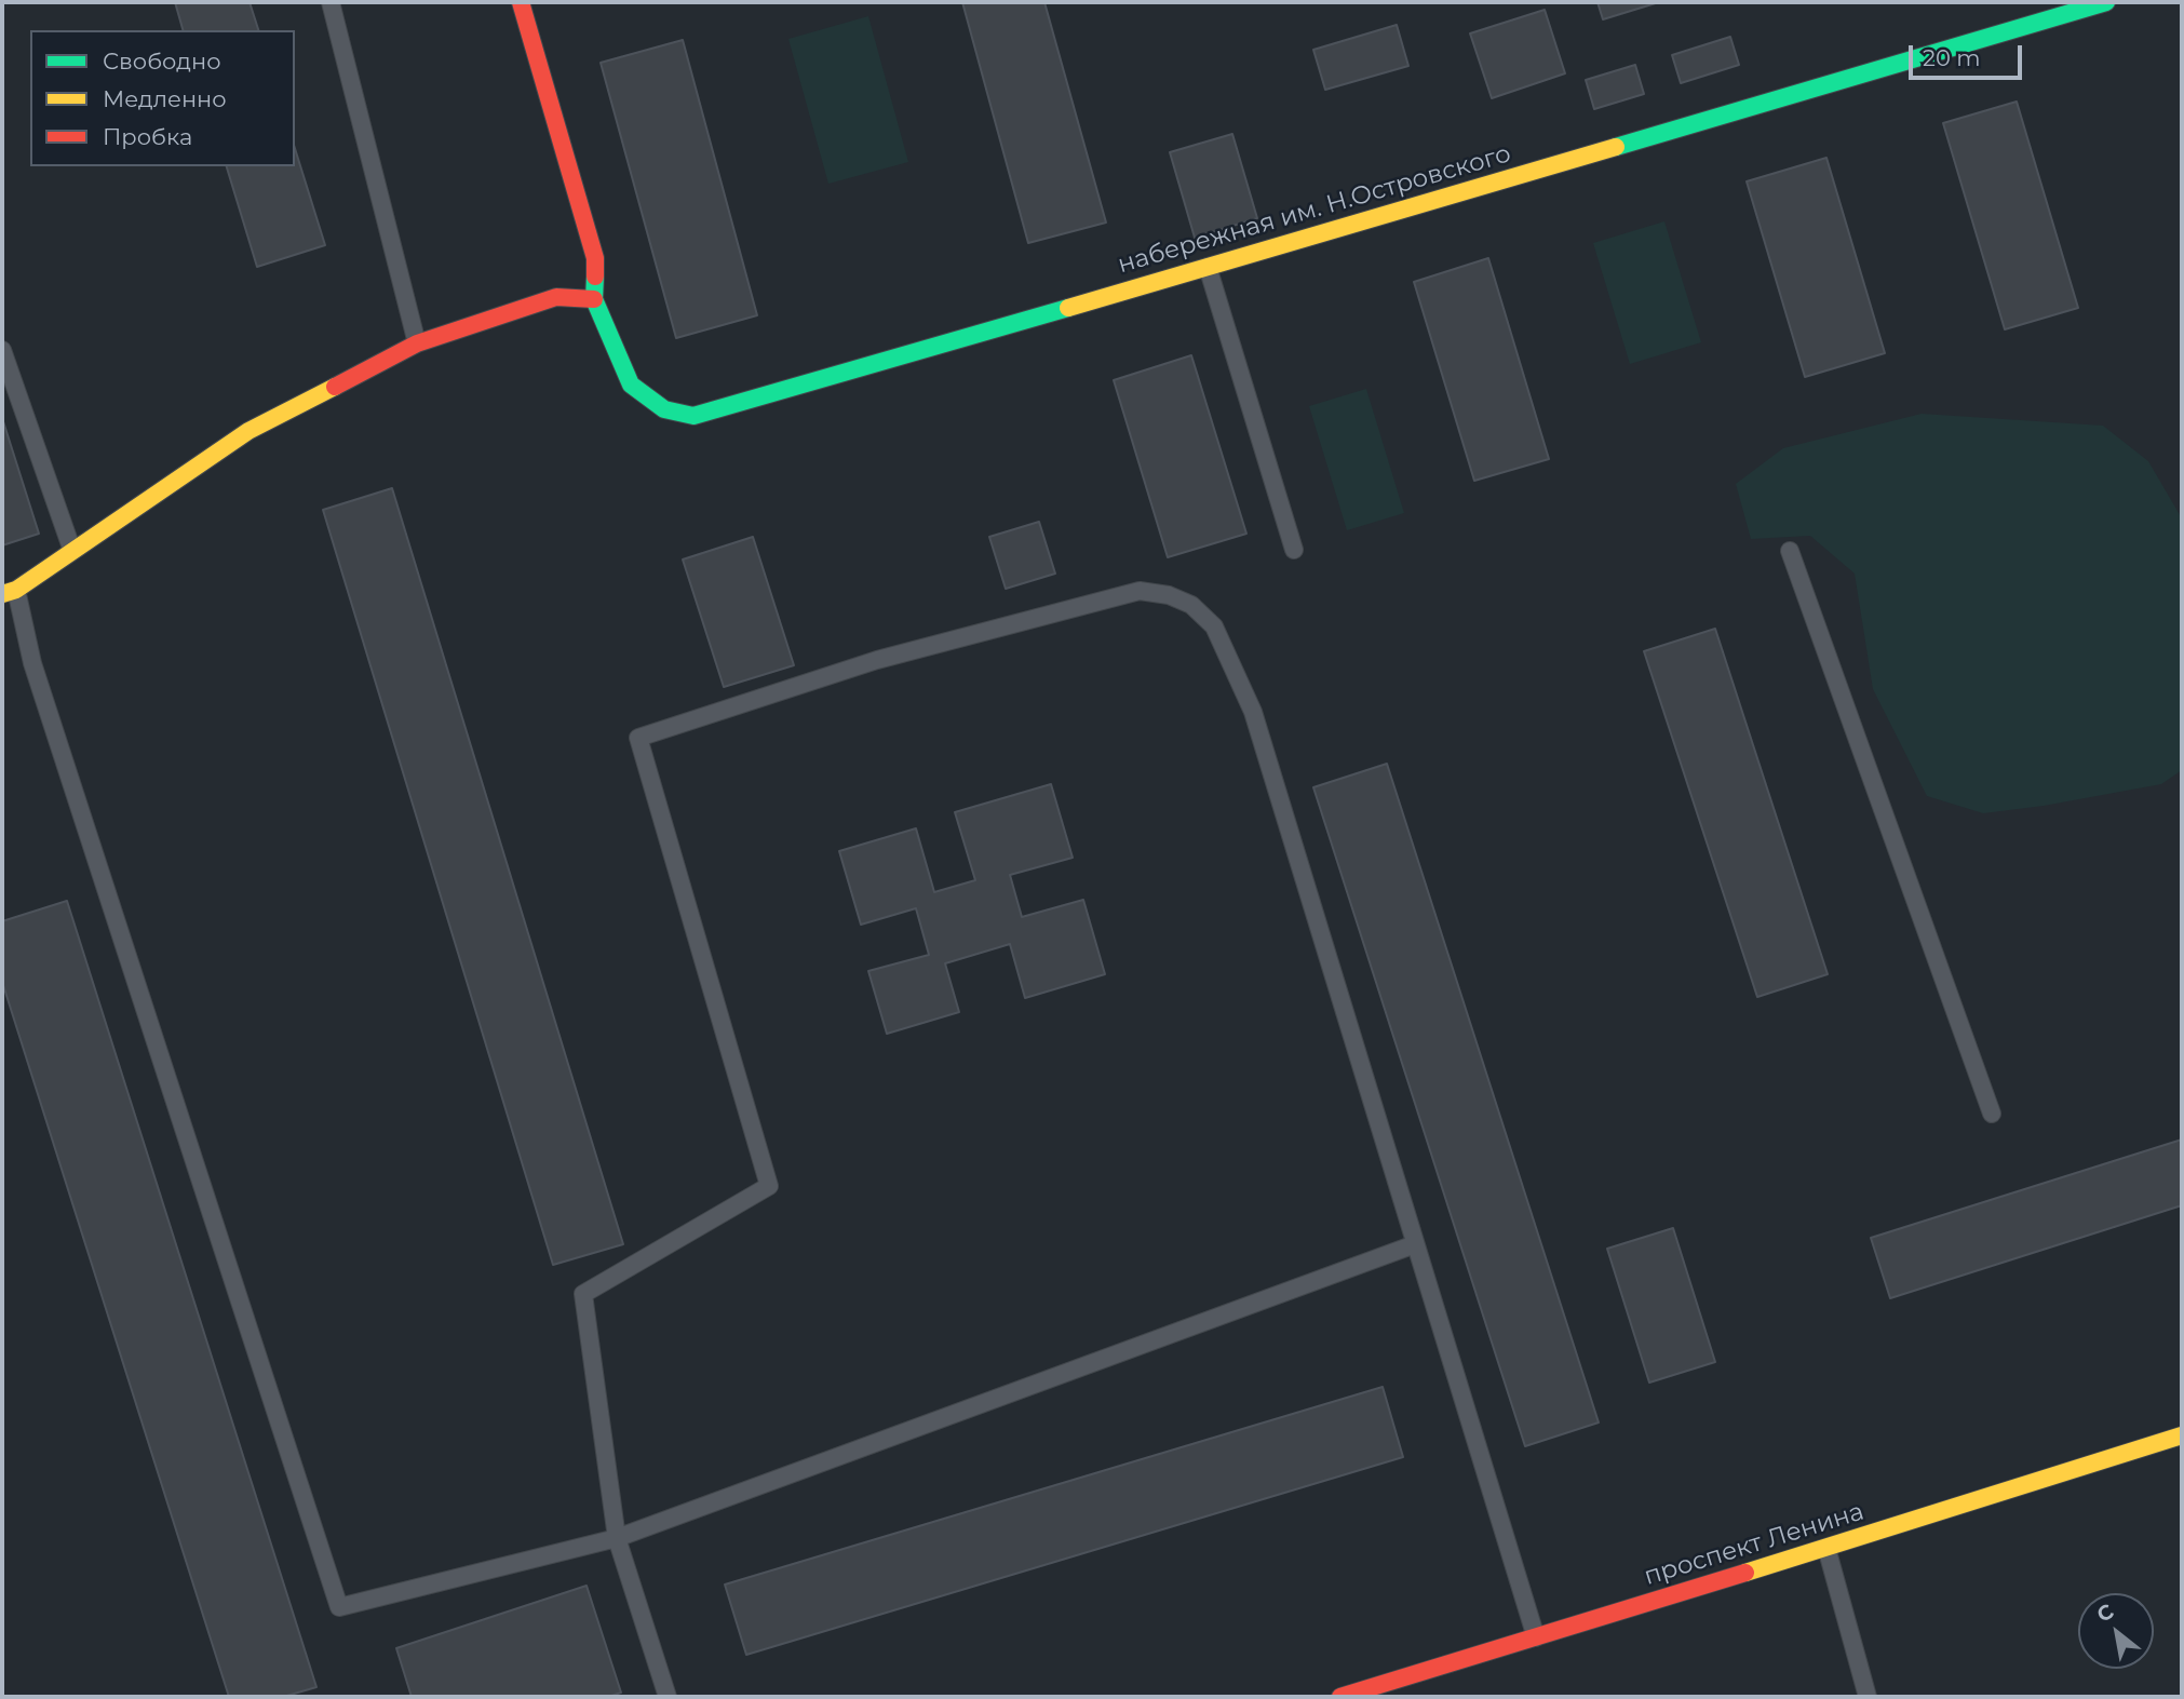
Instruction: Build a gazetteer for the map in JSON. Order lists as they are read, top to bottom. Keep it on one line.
{"streets":{"street":["набережная им. Н.Островского","проспект Ленина"]},"legend":["Свободно","Медленно","Пробка"],"scale_bar":"20 m","north":"top left"}
